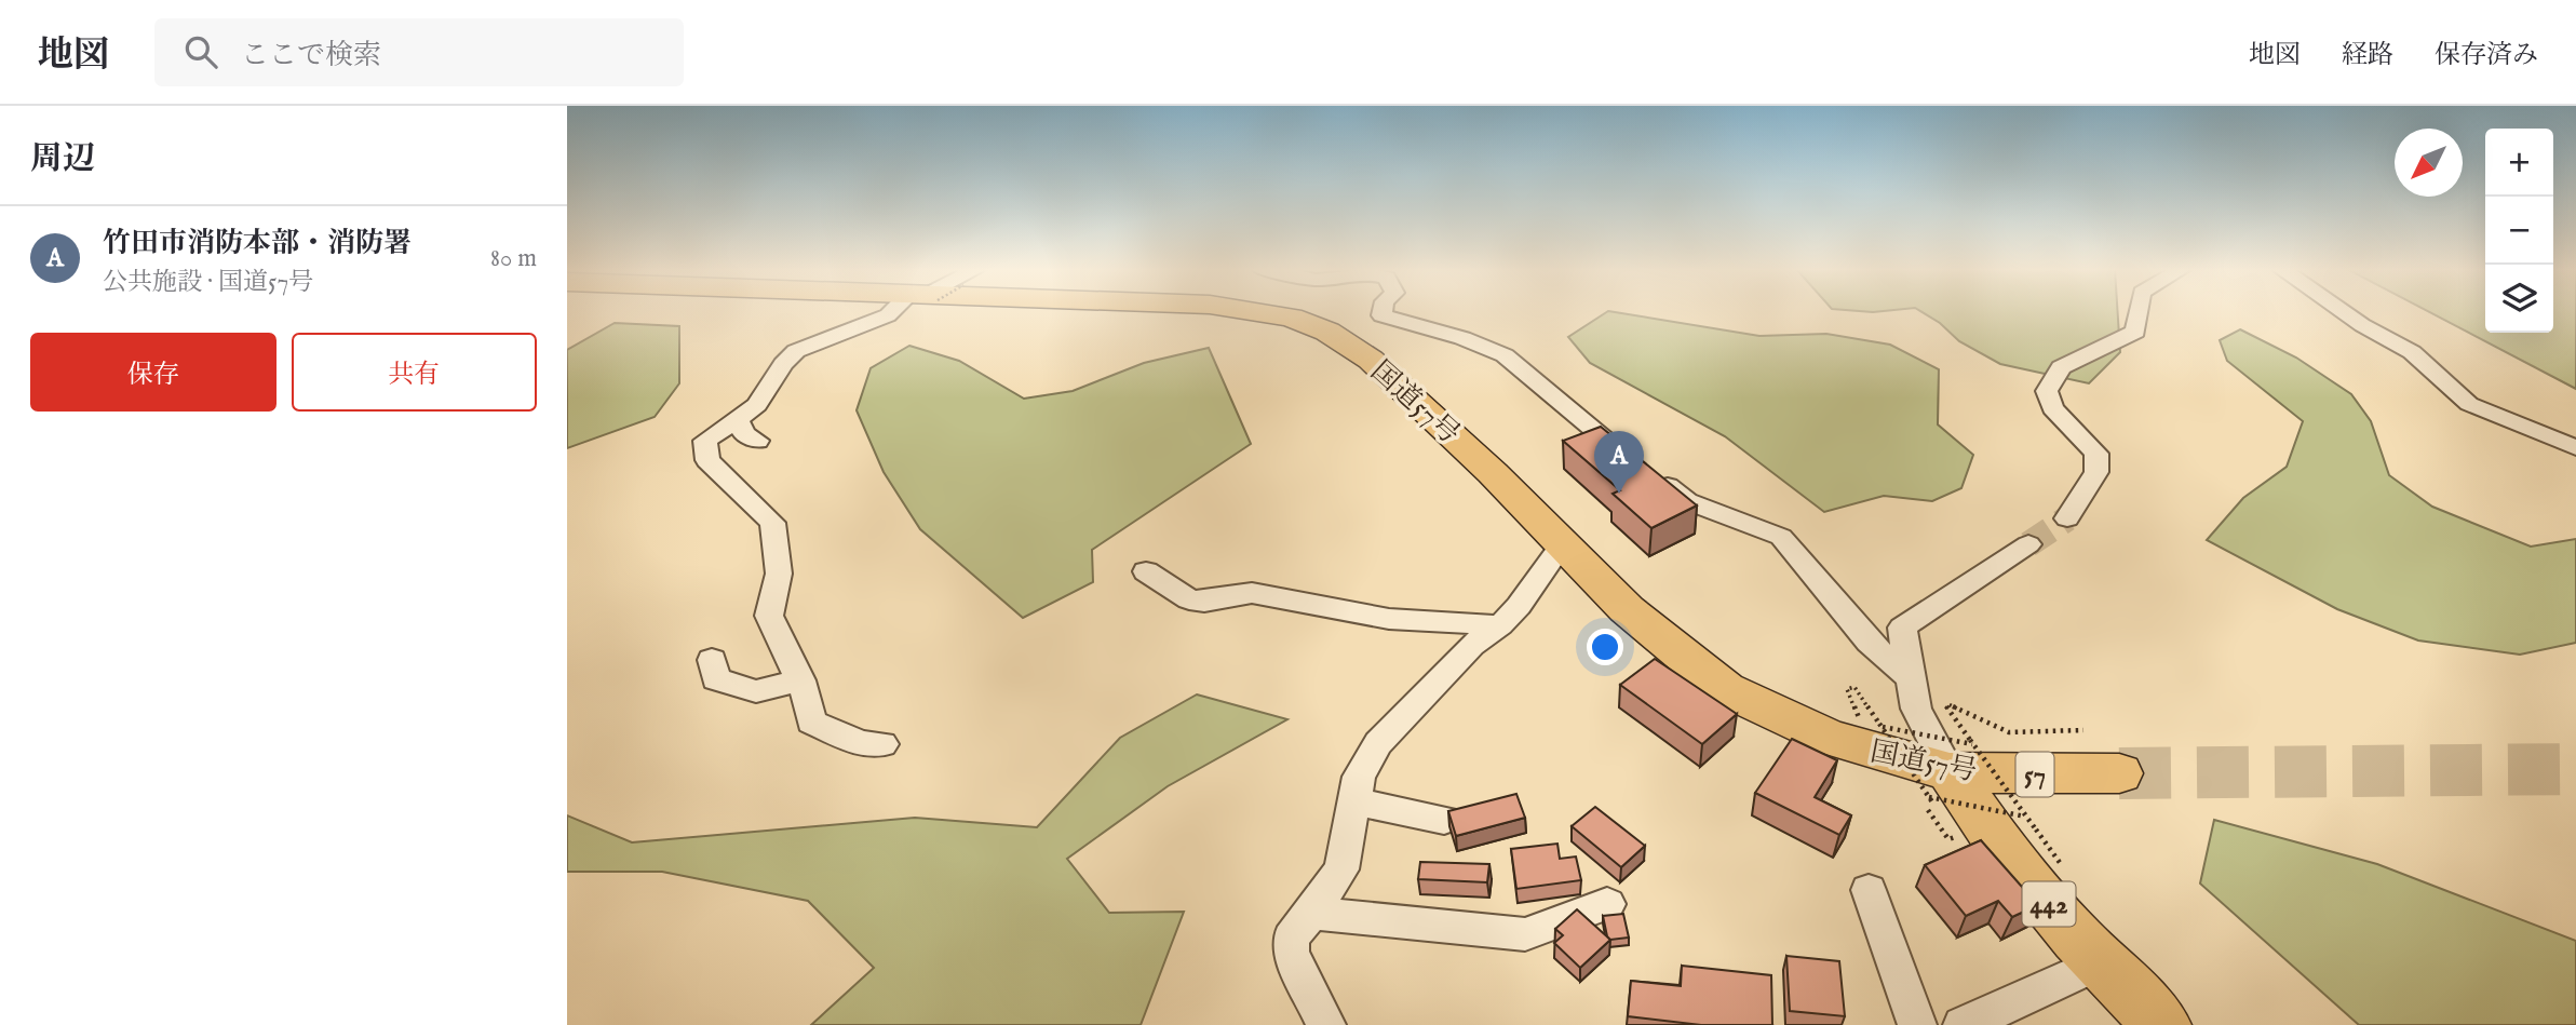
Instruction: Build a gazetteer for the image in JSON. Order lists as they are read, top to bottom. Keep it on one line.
{"streets":{"highway":["国道57号","57","442"]},"crossings":[["国道57号","442"]],"north":"bottom left","page":{"header":"地図","search":"ここで検索","nav":["地図","経路","保存済み"],"heading":"周辺","map_buttons":["+","−"],"list":[{"mark":"A","name":"竹田市消防本部・消防署","note":"公共施設 · 国道57号","value":"80 m"}],"buttons":["保存","共有"],"pins":"A"}}
